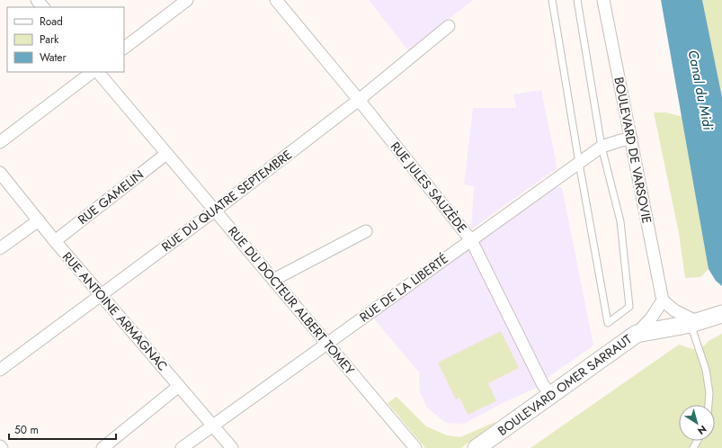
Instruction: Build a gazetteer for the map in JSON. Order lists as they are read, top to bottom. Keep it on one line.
{"streets":{"main road":["BOULEVARD OMER SARRAUT"],"street":["BOULEVARD DE VARSOVIE","RUE JULES SAUZÈDE","RUE GAMELIN","RUE DU QUATRE SEPTEMBRE","RUE DE LA LIBERTÉ","RUE DU DOCTEUR ALBERT TOMEY","RUE ANTOINE ARMAGNAC"]},"crossings":[["BOULEVARD DE VARSOVIE","RUE DE LA LIBERTÉ"],["RUE JULES SAUZÈDE","RUE DU QUATRE SEPTEMBRE"],["RUE JULES SAUZÈDE","RUE DE LA LIBERTÉ"],["RUE JULES SAUZÈDE","BOULEVARD OMER SARRAUT"],["RUE GAMELIN","RUE DU DOCTEUR ALBERT TOMEY"],["RUE GAMELIN","RUE ANTOINE ARMAGNAC"],["RUE DU QUATRE SEPTEMBRE","RUE DU DOCTEUR ALBERT TOMEY"],["RUE DU QUATRE SEPTEMBRE","RUE ANTOINE ARMAGNAC"],["RUE DE LA LIBERTÉ","RUE DU DOCTEUR ALBERT TOMEY"],["RUE DE LA LIBERTÉ","RUE ANTOINE ARMAGNAC"]],"water":["Canal du Midi"],"legend":["Road","Park","Water"],"scale_bar":"50 m","north":"bottom right"}
